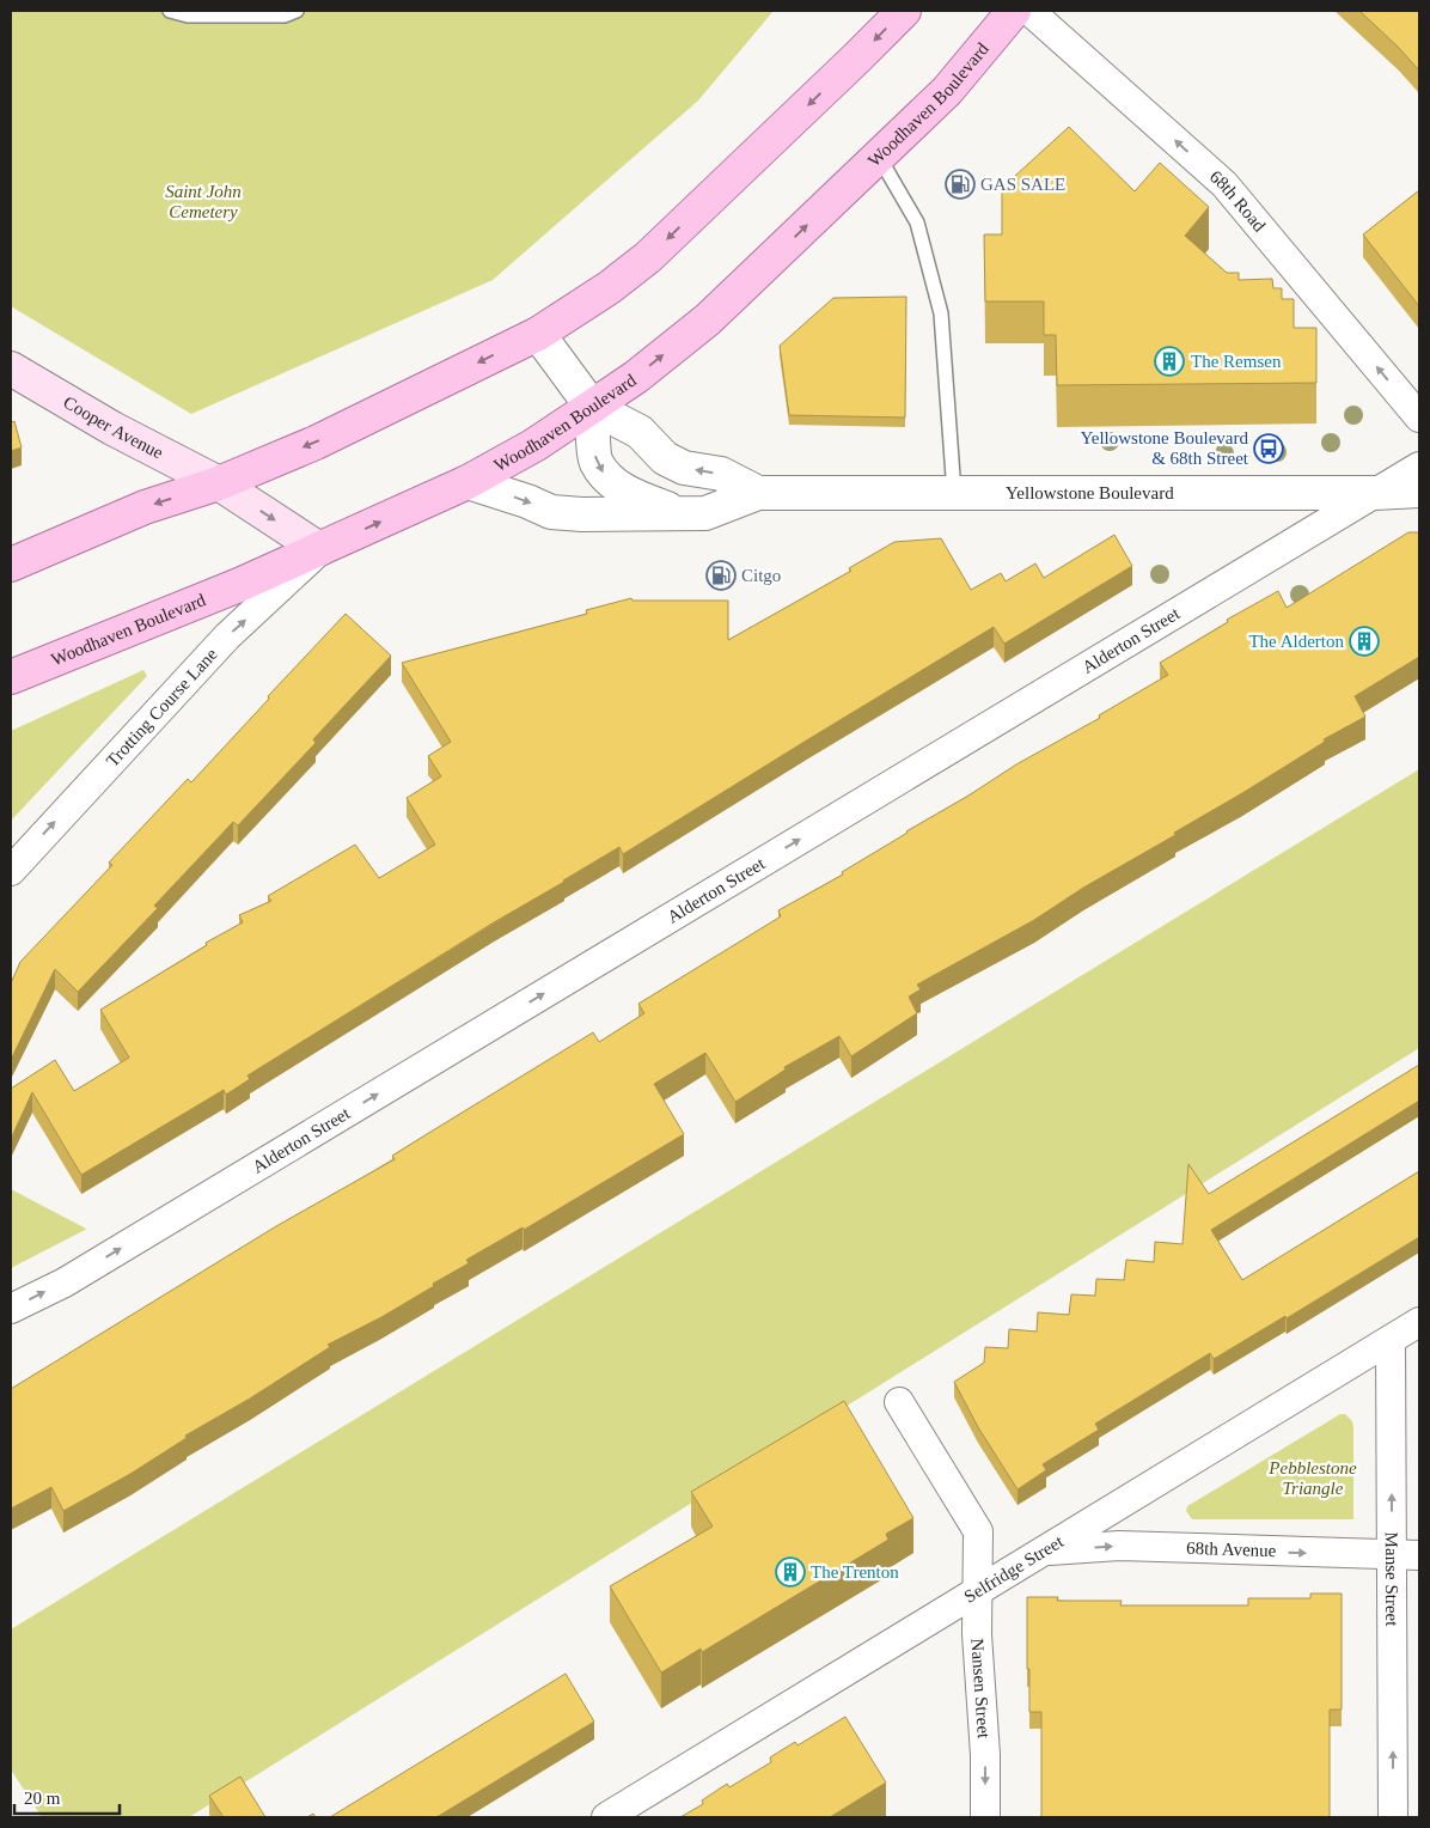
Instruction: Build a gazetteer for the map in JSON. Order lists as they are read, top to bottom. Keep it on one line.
{"streets":{"main road":["Woodhaven Boulevard","Cooper Avenue"],"street":["68th Road","Yellowstone Boulevard","Alderton Street","Trotting Course Lane","68th Avenue","Selfridge Street","Manse Street","Nansen Street"]},"crossings":[["Woodhaven Boulevard","Cooper Avenue"],["Woodhaven Boulevard","Yellowstone Boulevard"],["Woodhaven Boulevard","Trotting Course Lane"],["Cooper Avenue","Trotting Course Lane"],["Yellowstone Boulevard","Alderton Street"],["68th Avenue","Selfridge Street"],["68th Avenue","Manse Street"],["Selfridge Street","Manse Street"],["Selfridge Street","Nansen Street"]],"one_way":["68th Road","Alderton Street","Trotting Course Lane","68th Avenue","Manse Street","Nansen Street"],"parks":["Saint John Cemetery","Pebblestone Triangle"],"places":{"fuel station":["GAS SALE","Citgo"],"building":["The Remsen","The Alderton","The Trenton"],"bus stop":["Yellowstone Boulevard & 68th Street"]},"scale_bar":"20 m"}
